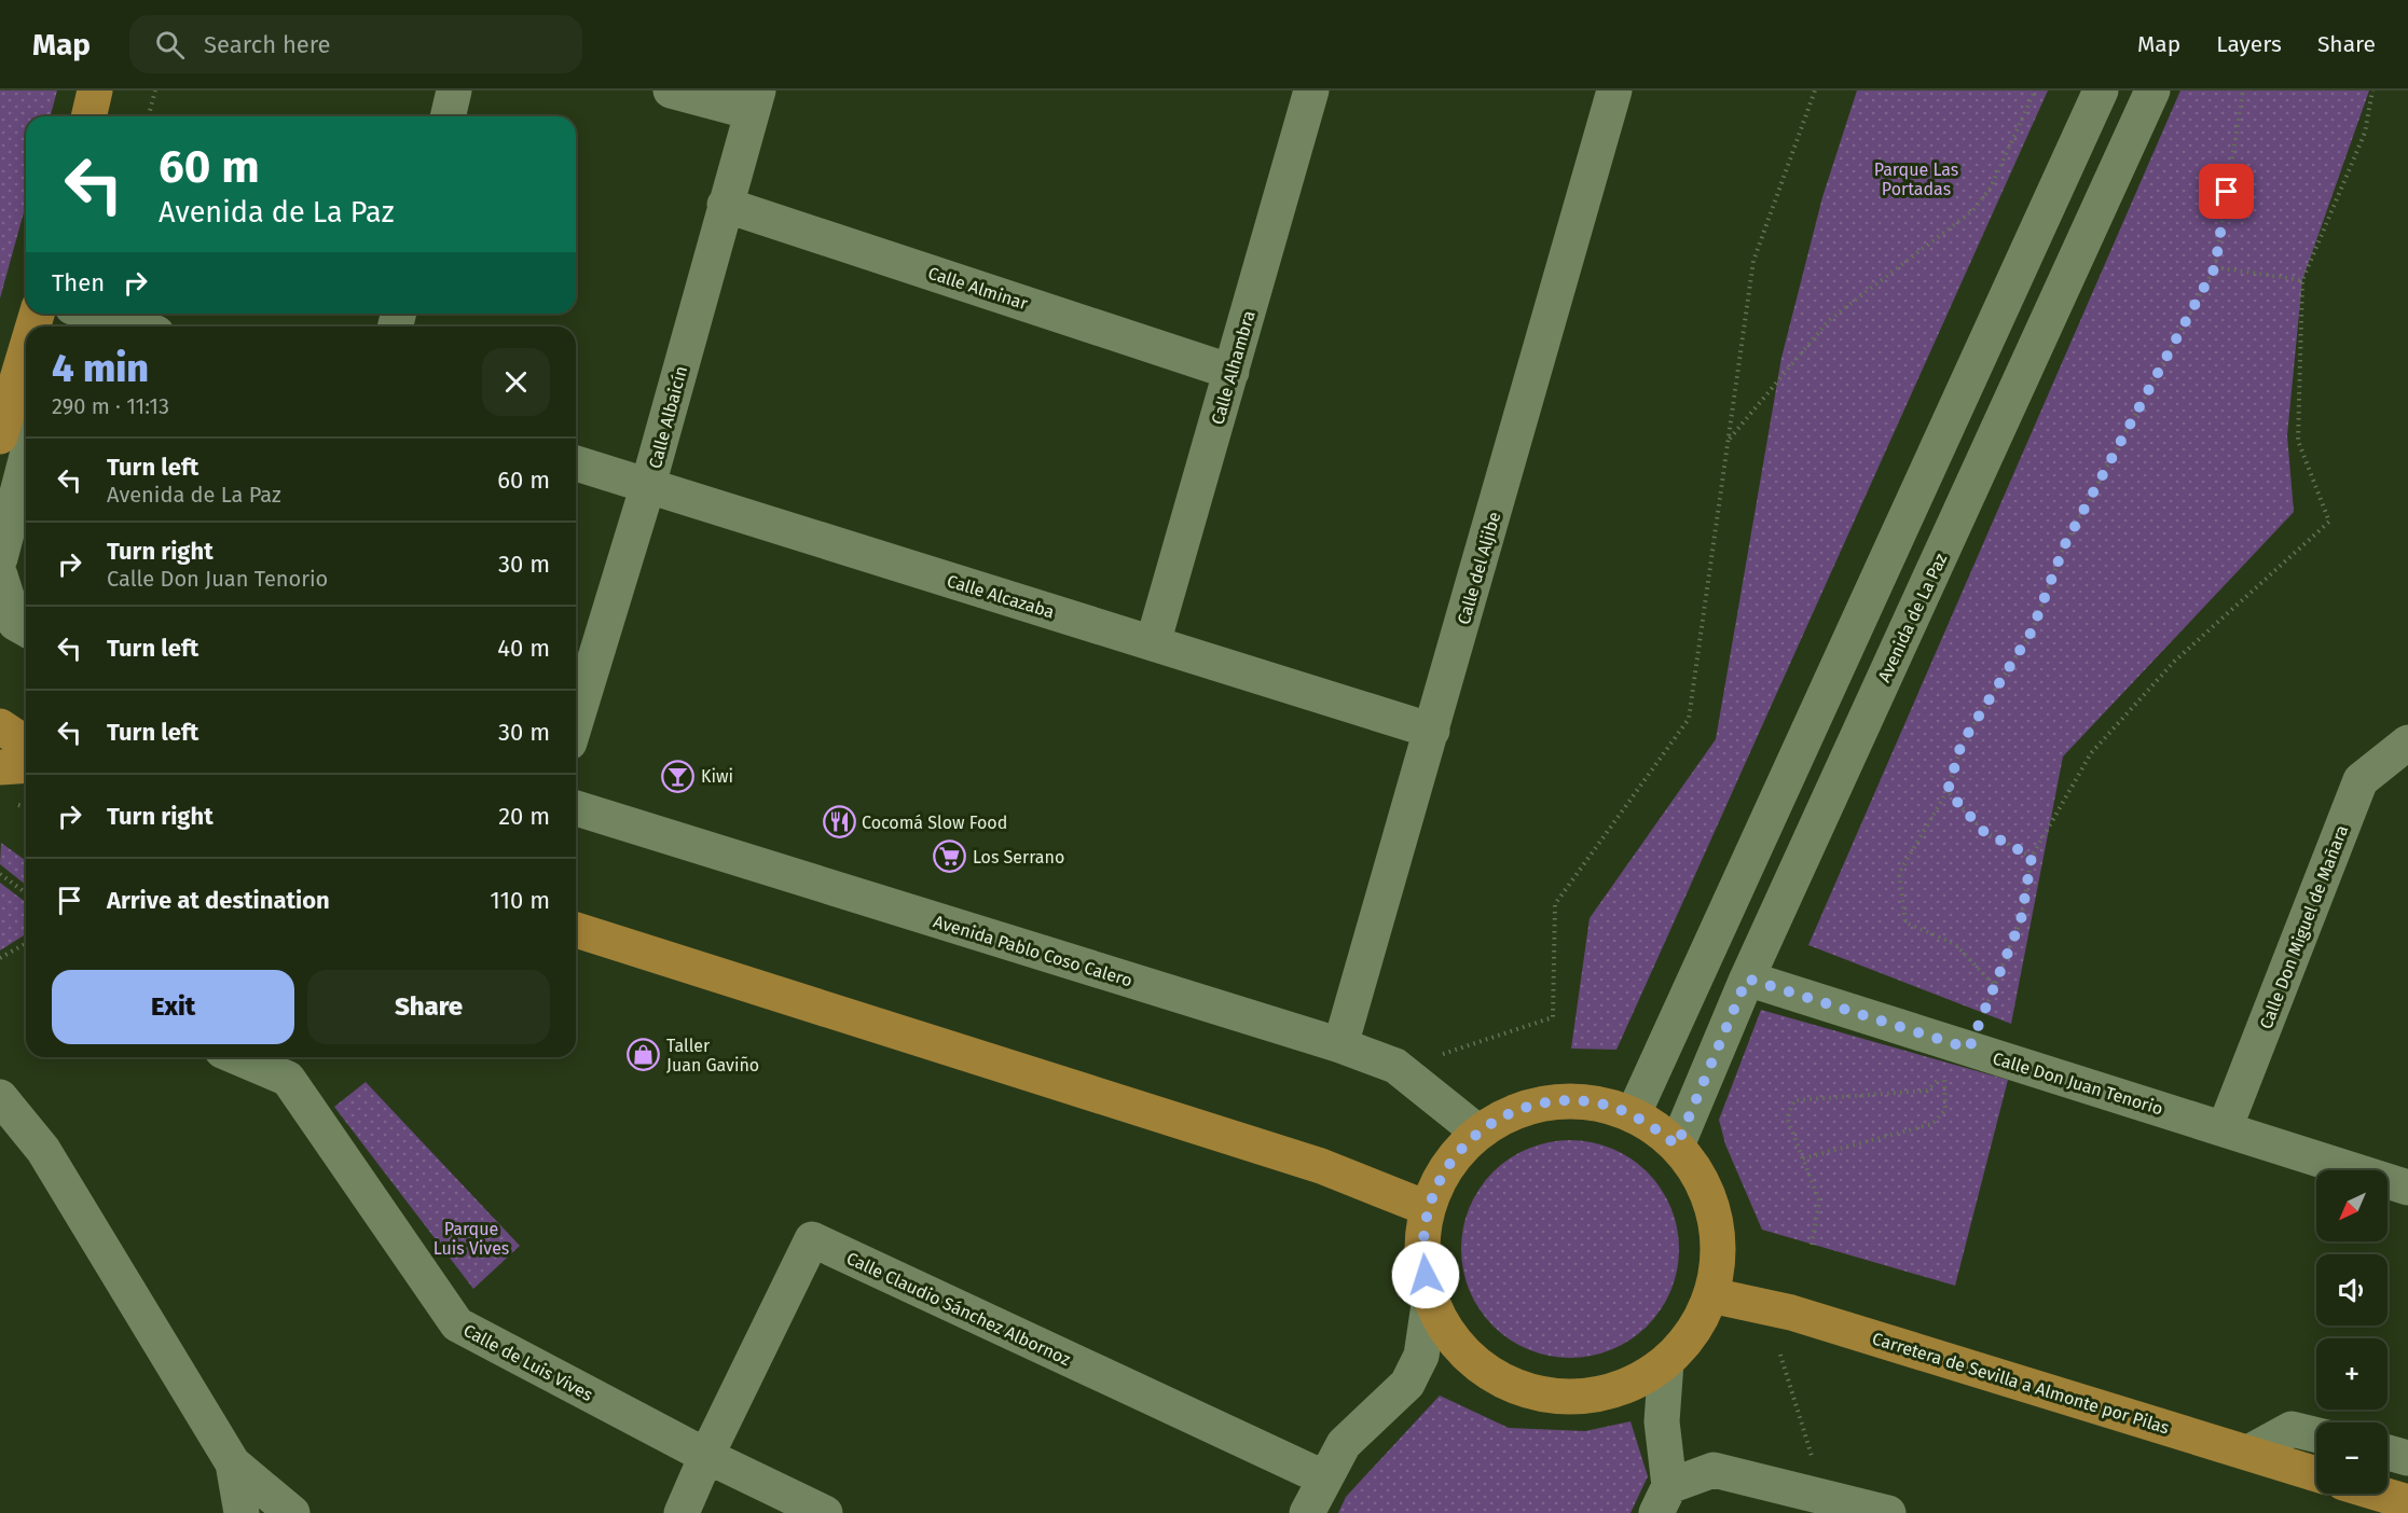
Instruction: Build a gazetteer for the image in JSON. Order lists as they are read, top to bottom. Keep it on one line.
{"streets":{"main road":["Carretera de Sevilla a Almonte por Pilas"],"street":["Calle Alminar","Calle Alhambra","Calle Albaicín","Calle del Aljibe","Calle Alcazaba","Avenida de La Paz","Calle Don Miguel de Mañara","Avenida Pablo Coso Calero","Calle Don Juan Tenorio","Calle Claudio Sánchez Albornoz","Calle de Luis Vives"]},"crossings":[["Calle Alminar","Calle Alhambra"],["Calle Alminar","Calle Albaicín"],["Calle Alhambra","Calle Alcazaba"],["Calle Albaicín","Calle Alcazaba"],["Calle del Aljibe","Calle Alcazaba"],["Calle del Aljibe","Avenida Pablo Coso Calero"],["Avenida de La Paz","Calle Don Juan Tenorio"],["Calle Don Miguel de Mañara","Calle Don Juan Tenorio"],["Calle Claudio Sánchez Albornoz","Calle de Luis Vives"]],"parks":["Parque Las Portadas","Parque Luis Vives"],"places":{"bar":["Kiwi"],"restaurant":["Cocomá Slow Food"],"supermarket":["Los Serrano"],"shop":["Taller Juan Gaviño"]},"north":"bottom left","page":{"header":"Map","search":"Search here","nav":["Map","Layers","Share"],"turn":["60 m","Avenida de La Paz"],"then":"Then","heading":["4 min","290 m · 11:13"],"list":[{"name":"Turn left","note":"Avenida de La Paz","value":"60 m"},{"name":"Turn right","note":"Calle Don Juan Tenorio","value":"30 m"},{"name":"Turn left","value":"40 m"},{"name":"Turn left","value":"30 m"},{"name":"Turn right","value":"20 m"},{"name":"Arrive at destination","value":"110 m"}],"buttons":["Exit","Share"],"map_buttons":["+","−"]}}
